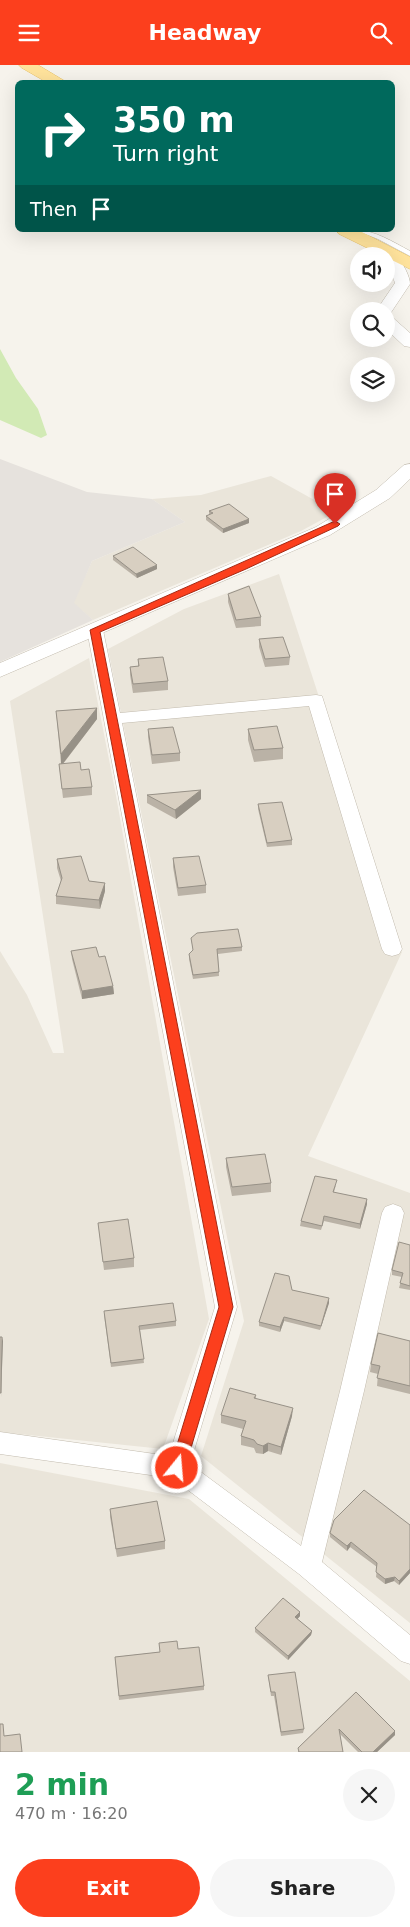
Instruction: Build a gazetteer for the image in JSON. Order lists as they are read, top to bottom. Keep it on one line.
{"page":{"header":"Headway","turn":["350 m","Turn right"],"then":"Then","heading":["2 min","470 m · 16:20"],"buttons":["Exit","Share"]}}
